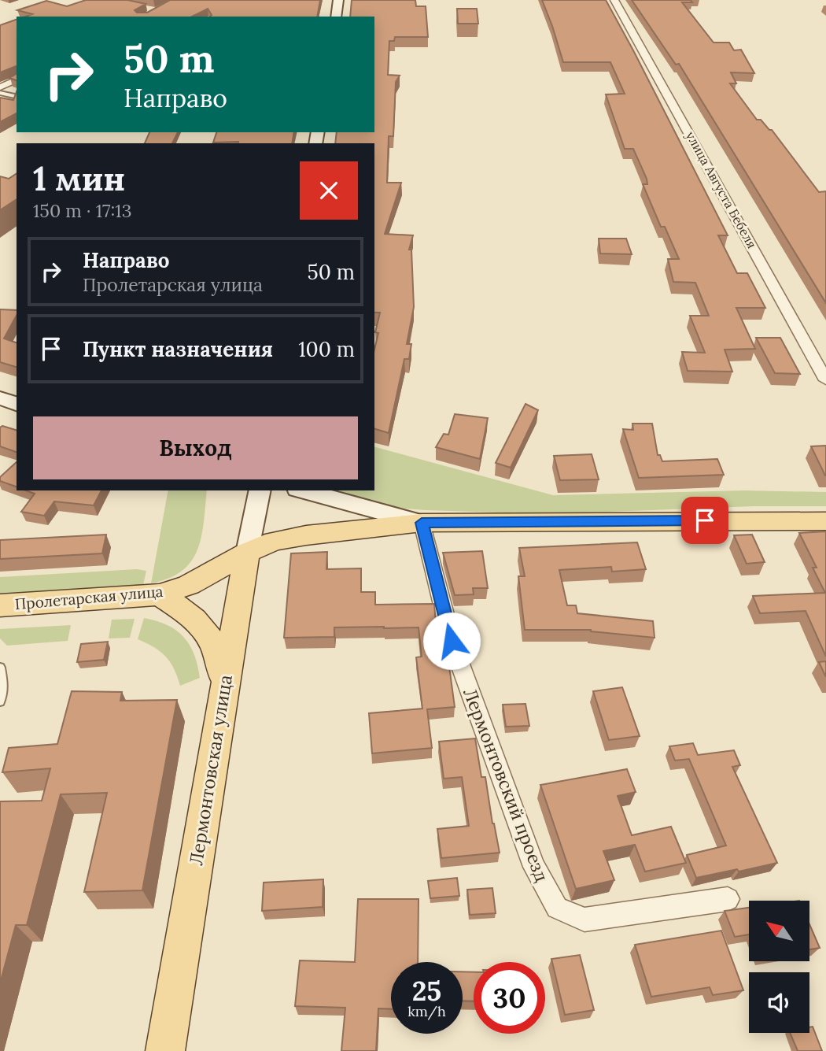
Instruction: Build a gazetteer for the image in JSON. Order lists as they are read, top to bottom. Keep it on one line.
{"streets":{"main road":["Пролетарская улица","Лермонтовская улица"],"street":["улица Августа Бебеля","Лермонтовский проезд"]},"crossings":[["Пролетарская улица","Лермонтовская улица"],["Пролетарская улица","Лермонтовский проезд"]],"north":"top left","page":{"turn":["50 m","Направо"],"heading":["1 мин","150 m · 17:13"],"list":[{"name":"Направо","note":"Пролетарская улица","value":"50 m"},{"name":"Пункт назначения","value":"100 m"}],"buttons":"Выход","speed":"25 km/h","limit":"30"}}
